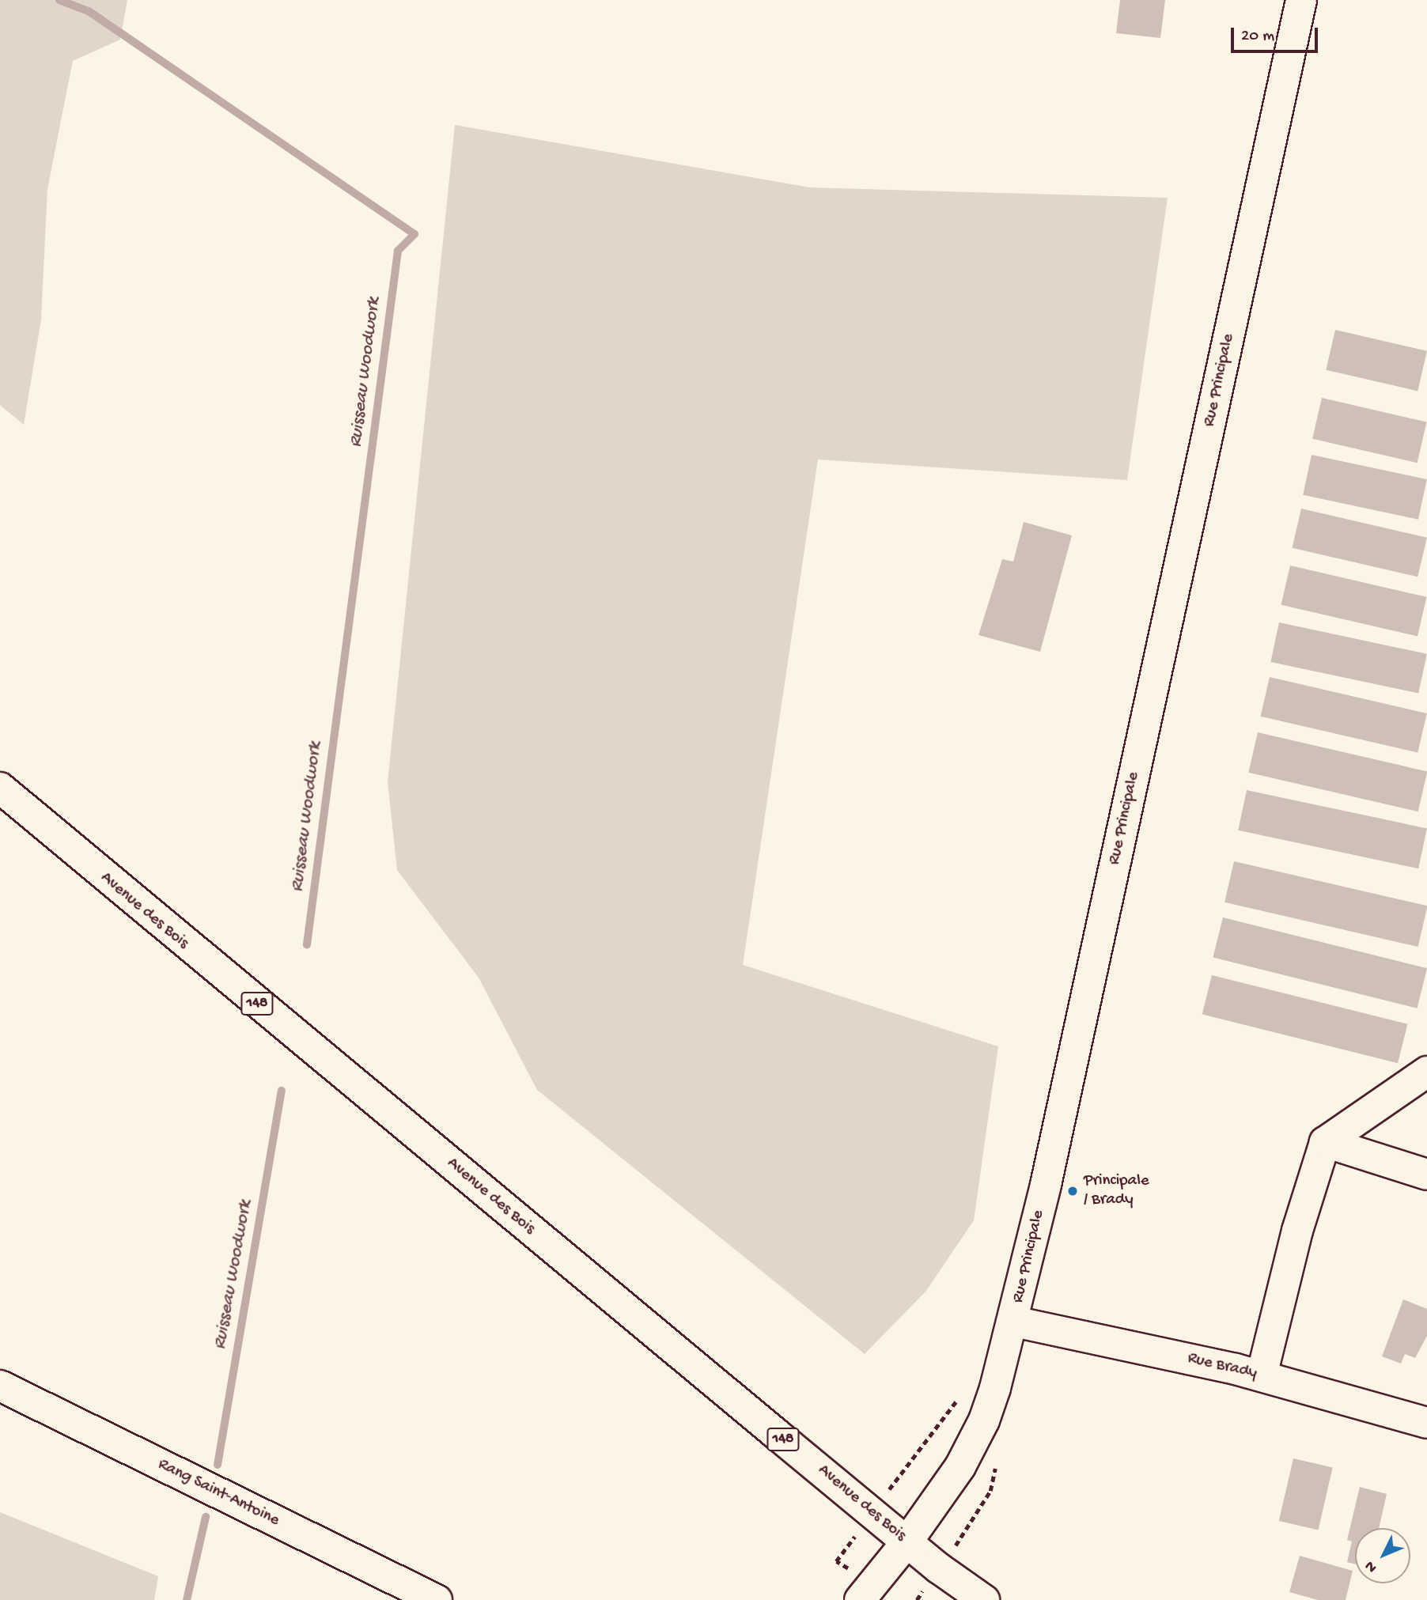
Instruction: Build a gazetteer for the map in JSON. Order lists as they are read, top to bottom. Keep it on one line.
{"streets":{"street":["Rue Principale","Avenue des Bois","148","Rue Brady","Rang Saint-Antoine"]},"crossings":[["Rue Principale","Avenue des Bois"],["Rue Principale","Rue Brady"]],"water":["Ruisseau Woodwork"],"places":["Principale / Brady"],"scale_bar":"20 m","north":"bottom left"}
